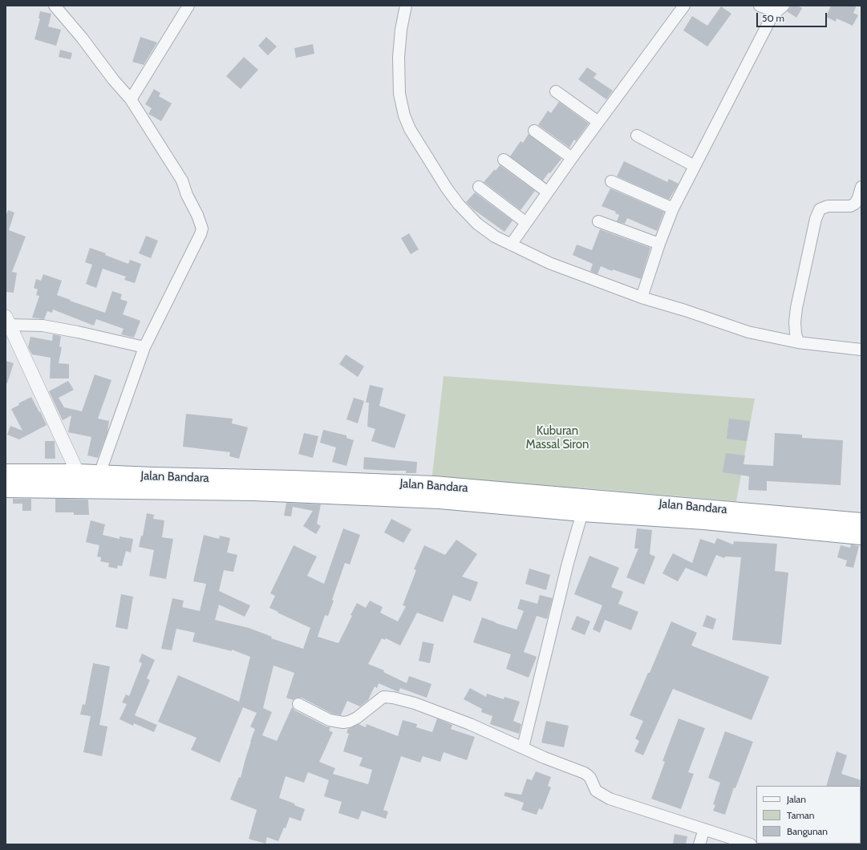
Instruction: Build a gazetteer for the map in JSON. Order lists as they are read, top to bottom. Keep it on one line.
{"streets":{"highway":["Jalan Bandara"]},"parks":["Kuburan Massal Siron"],"legend":["Jalan","Taman","Bangunan"],"scale_bar":"50 m"}
